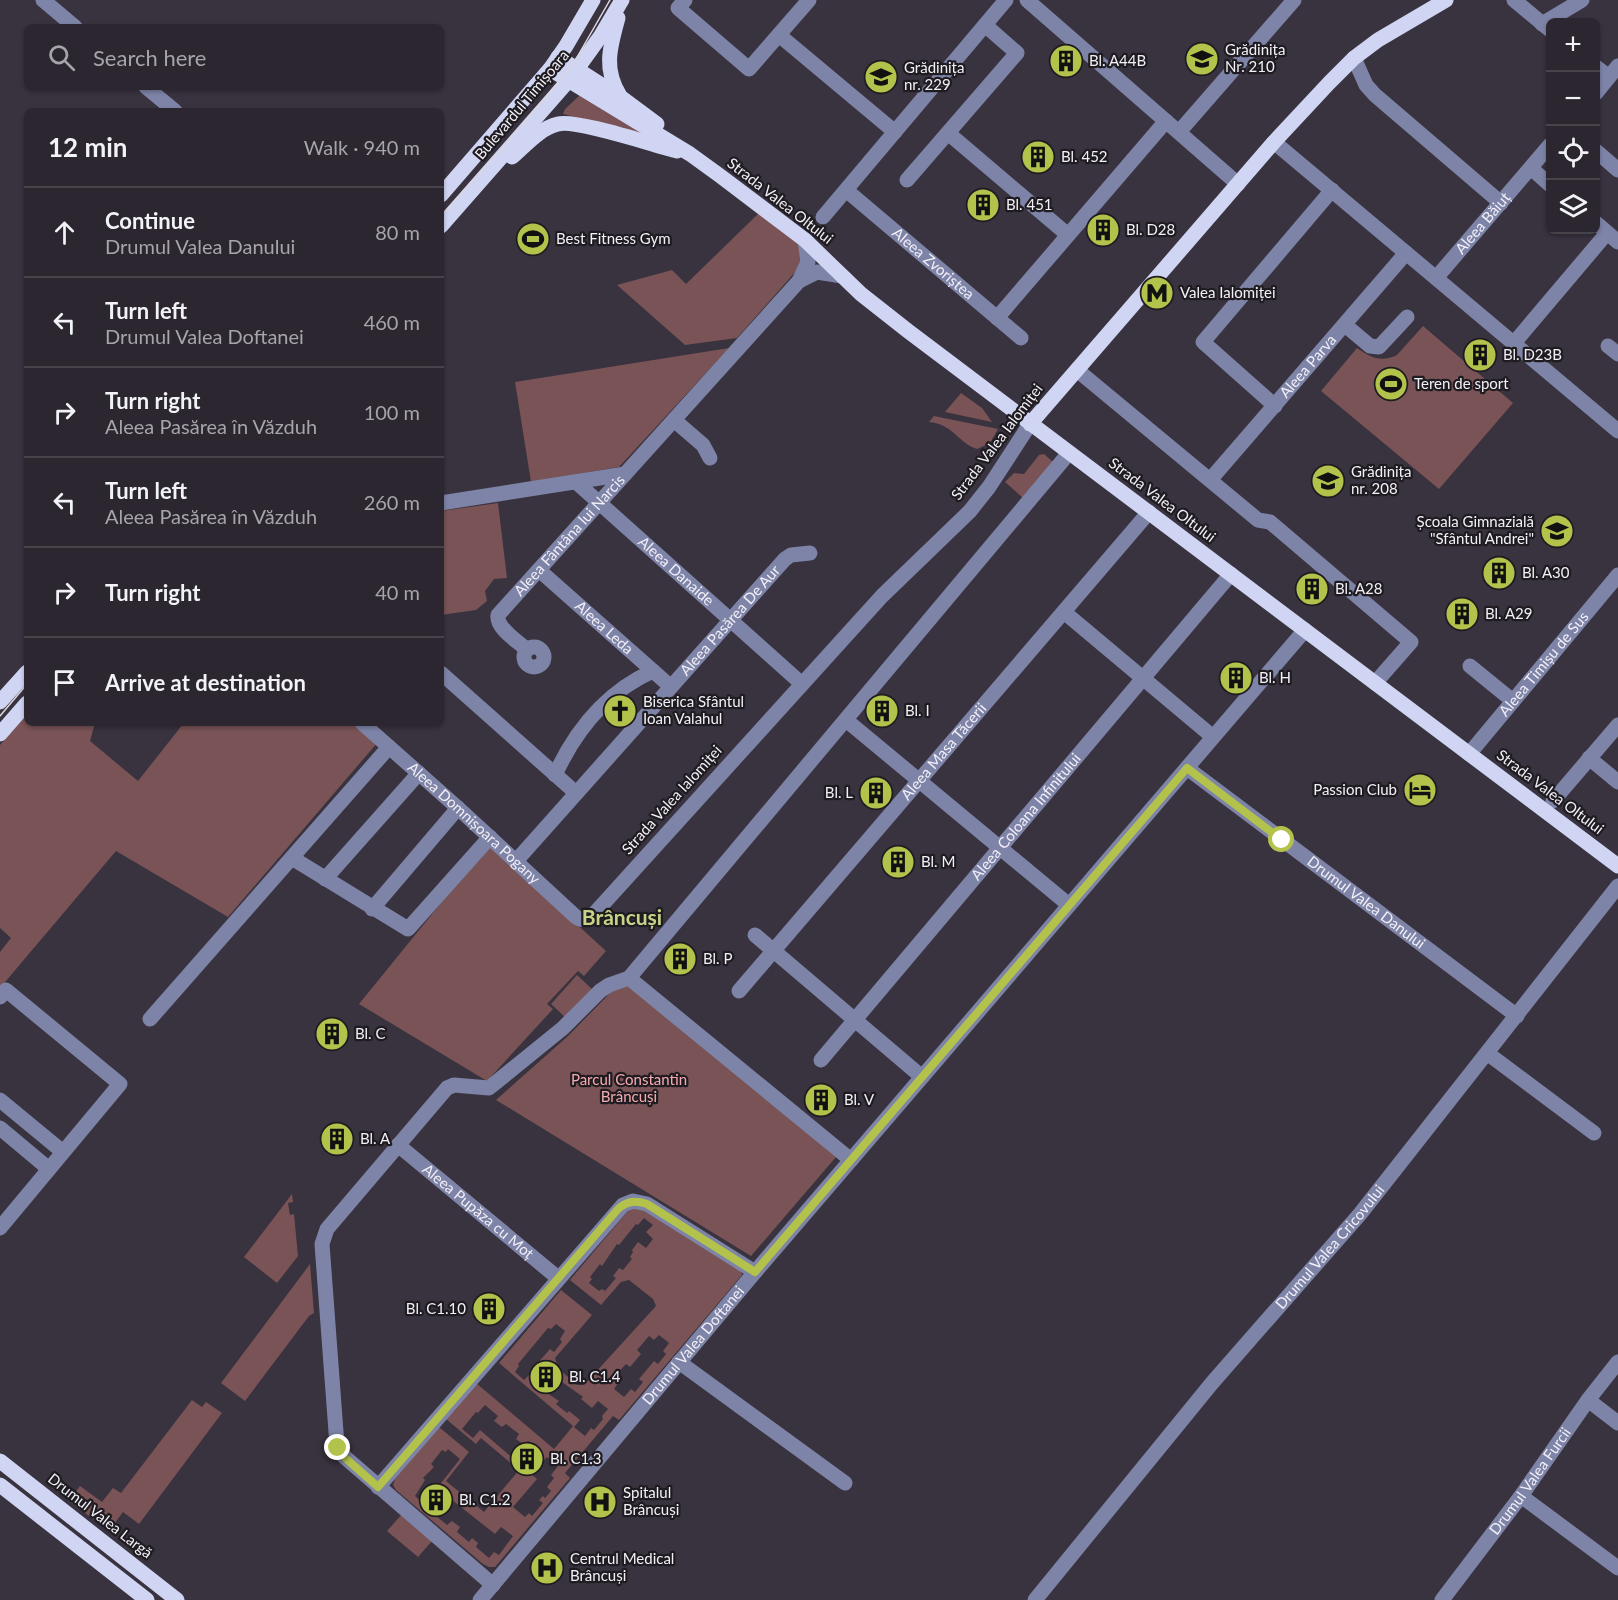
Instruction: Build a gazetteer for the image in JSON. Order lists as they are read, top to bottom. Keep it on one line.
{"streets":{"main road":["Bulevardul Timișoara","Strada Valea Oltului","Strada Valea Ialomiței","Drumul Valea Largă"],"street":["Aleea Băiuț","Aleea Zvoriștea","Aleea Parva","Aleea Fântâna lui Narcis","Aleea Danaide","Aleea Pasărea De Aur","Aleea Leda","Aleea Timișu de Sus","Aleea Masa Tăcerii","Aleea Coloana Infinitului","Aleea Domnișoara Pogany","Drumul Valea Danului","Aleea Pupăza cu Moț","Drumul Valea Cricovului","Drumul Valea Doftanei","Drumul Valea Furcii"]},"crossings":[["Bulevardul Timișoara","Strada Valea Oltului"],["Strada Valea Oltului","Strada Valea Ialomiței"],["Strada Valea Oltului","Aleea Fântâna lui Narcis"],["Strada Valea Oltului","Aleea Timișu de Sus"],["Strada Valea Oltului","Aleea Masa Tăcerii"],["Strada Valea Oltului","Aleea Coloana Infinitului"],["Strada Valea Oltului","Drumul Valea Doftanei"],["Strada Valea Ialomiței","Aleea Danaide"],["Strada Valea Ialomiței","Aleea Domnișoara Pogany"],["Aleea Fântâna lui Narcis","Aleea Danaide"],["Aleea Fântâna lui Narcis","Aleea Leda"],["Aleea Danaide","Aleea Pasărea De Aur"],["Aleea Pasărea De Aur","Aleea Leda"],["Aleea Pasărea De Aur","Aleea Domnișoara Pogany"],["Drumul Valea Danului","Drumul Valea Cricovului"],["Drumul Valea Danului","Drumul Valea Doftanei"]],"districts":["Brâncuși"],"parks":["Parcul Constantin Brâncuși"],"places":{"school or university":["Grădinița Nr. 210","Grădinița nr. 229","Grădinița nr. 208","Școala Gimnazială \"Sfântul Andrei\""],"building":["Bl. A44B","Bl. 452","Bl. 451","Bl. D28","Bl. D23B","Bl. A30","Bl. A28","Bl. A29","Bl. H","Bl. I","Bl. L","Bl. M","Bl. P","Bl. C","Bl. V","Bl. A","Bl. C1.10","Bl. C1.4","Bl. C1.3","Bl. C1.2"],"sports":["Best Fitness Gym","Teren de sport"],"metro station":["Valea Ialomiței"],"church":["Biserica Sfântul Ioan Valahul"],"hotel":["Passion Club"],"hospital":["Spitalul Brâncuși","Centrul Medical Brâncuși"]},"page":{"map_buttons":["+","−"],"search":"Search here","heading":["12 min","Walk · 940 m"],"list":[["Continue","Drumul Valea Danului","80 m"],["Turn left","Drumul Valea Doftanei","460 m"],["Turn right","Aleea Pasărea în Văzduh","100 m"],["Turn left","Aleea Pasărea în Văzduh","260 m"],["Turn right","40 m"],"Arrive at destination"]}}
